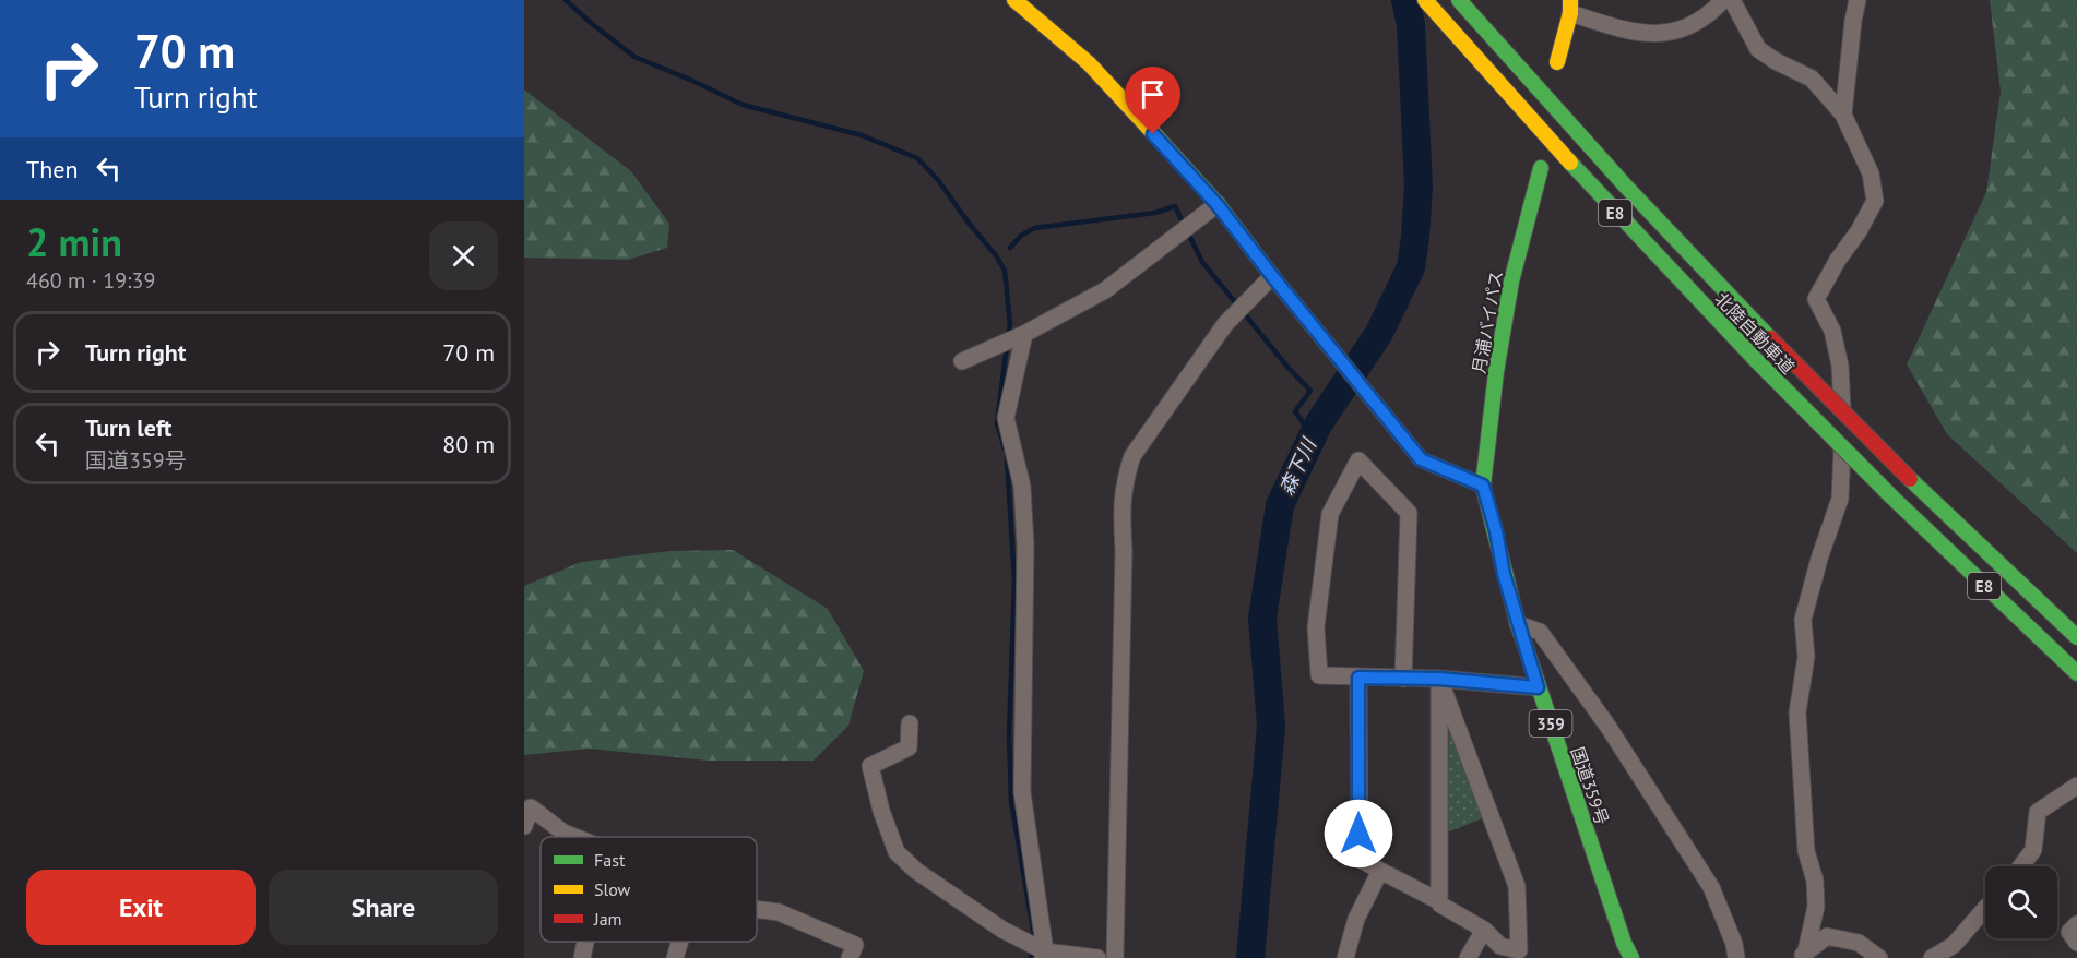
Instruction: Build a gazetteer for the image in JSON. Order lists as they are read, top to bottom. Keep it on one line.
{"streets":{"highway":["E8","月浦バイパス","北陸自動車道","359","国道359号"]},"crossings":[["月浦バイパス","国道359号"]],"water":["森下川"],"legend":["Fast","Slow","Jam"],"page":{"turn":["70 m","Turn right"],"then":"Then","heading":["2 min","460 m · 19:39"],"list":[{"name":"Turn right","value":"70 m"},{"name":"Turn left","note":"国道359号","value":"80 m"}],"buttons":["Exit","Share"]}}
